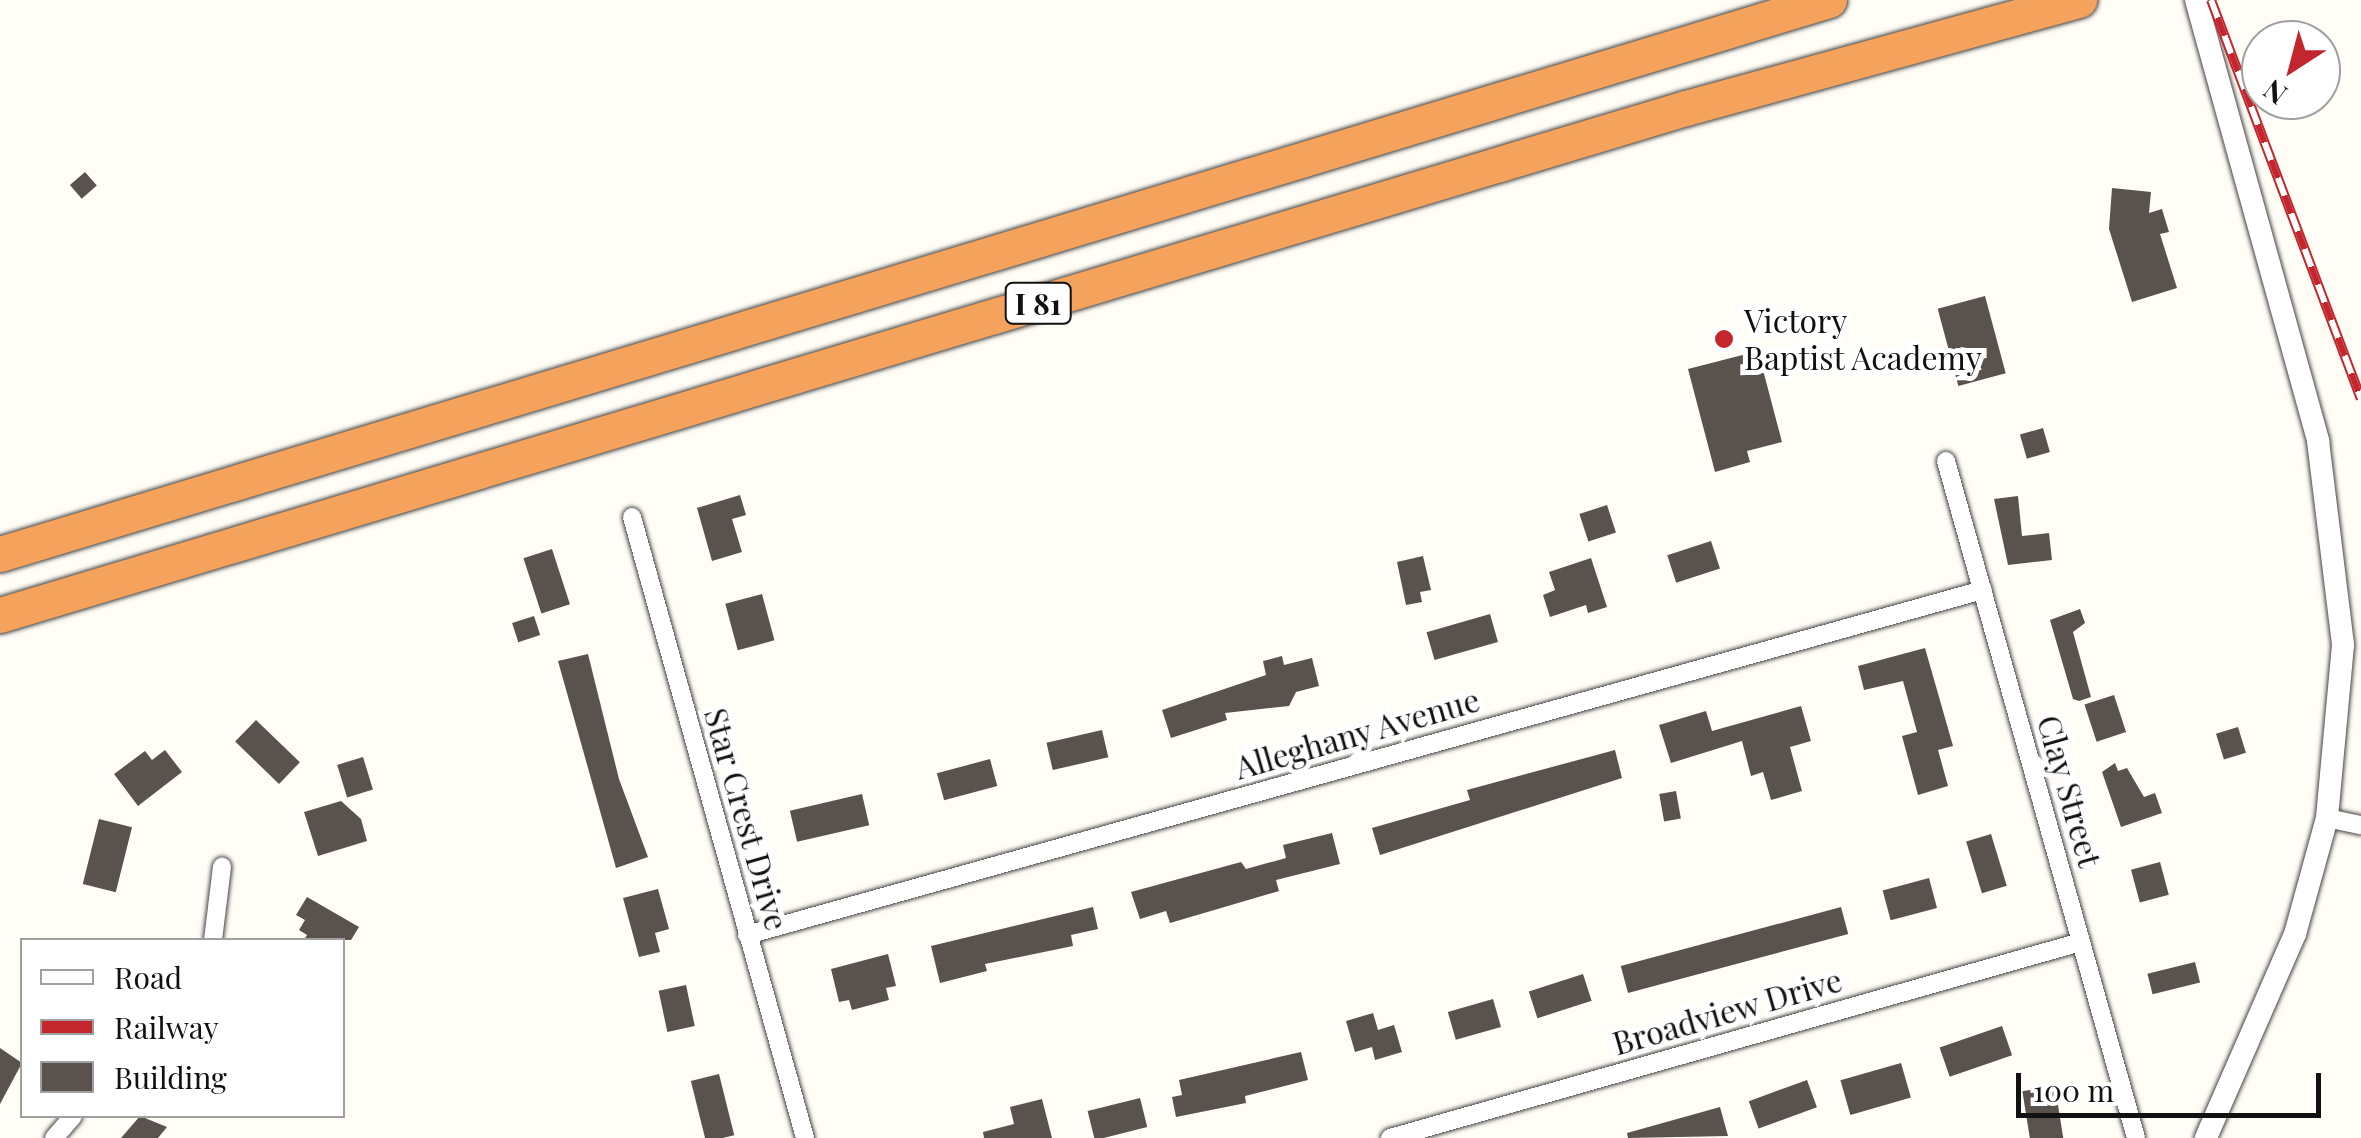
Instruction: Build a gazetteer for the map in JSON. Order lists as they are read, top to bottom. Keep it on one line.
{"streets":{"highway":["I 81"],"street":["Alleghany Avenue","Clay Street","Star Crest Drive","Broadview Drive"]},"crossings":[["Alleghany Avenue","Clay Street"],["Alleghany Avenue","Star Crest Drive"],["Clay Street","Broadview Drive"]],"places":["Victory Baptist Academy"],"legend":["Road","Railway","Building"],"scale_bar":"100 m","north":"bottom left"}
